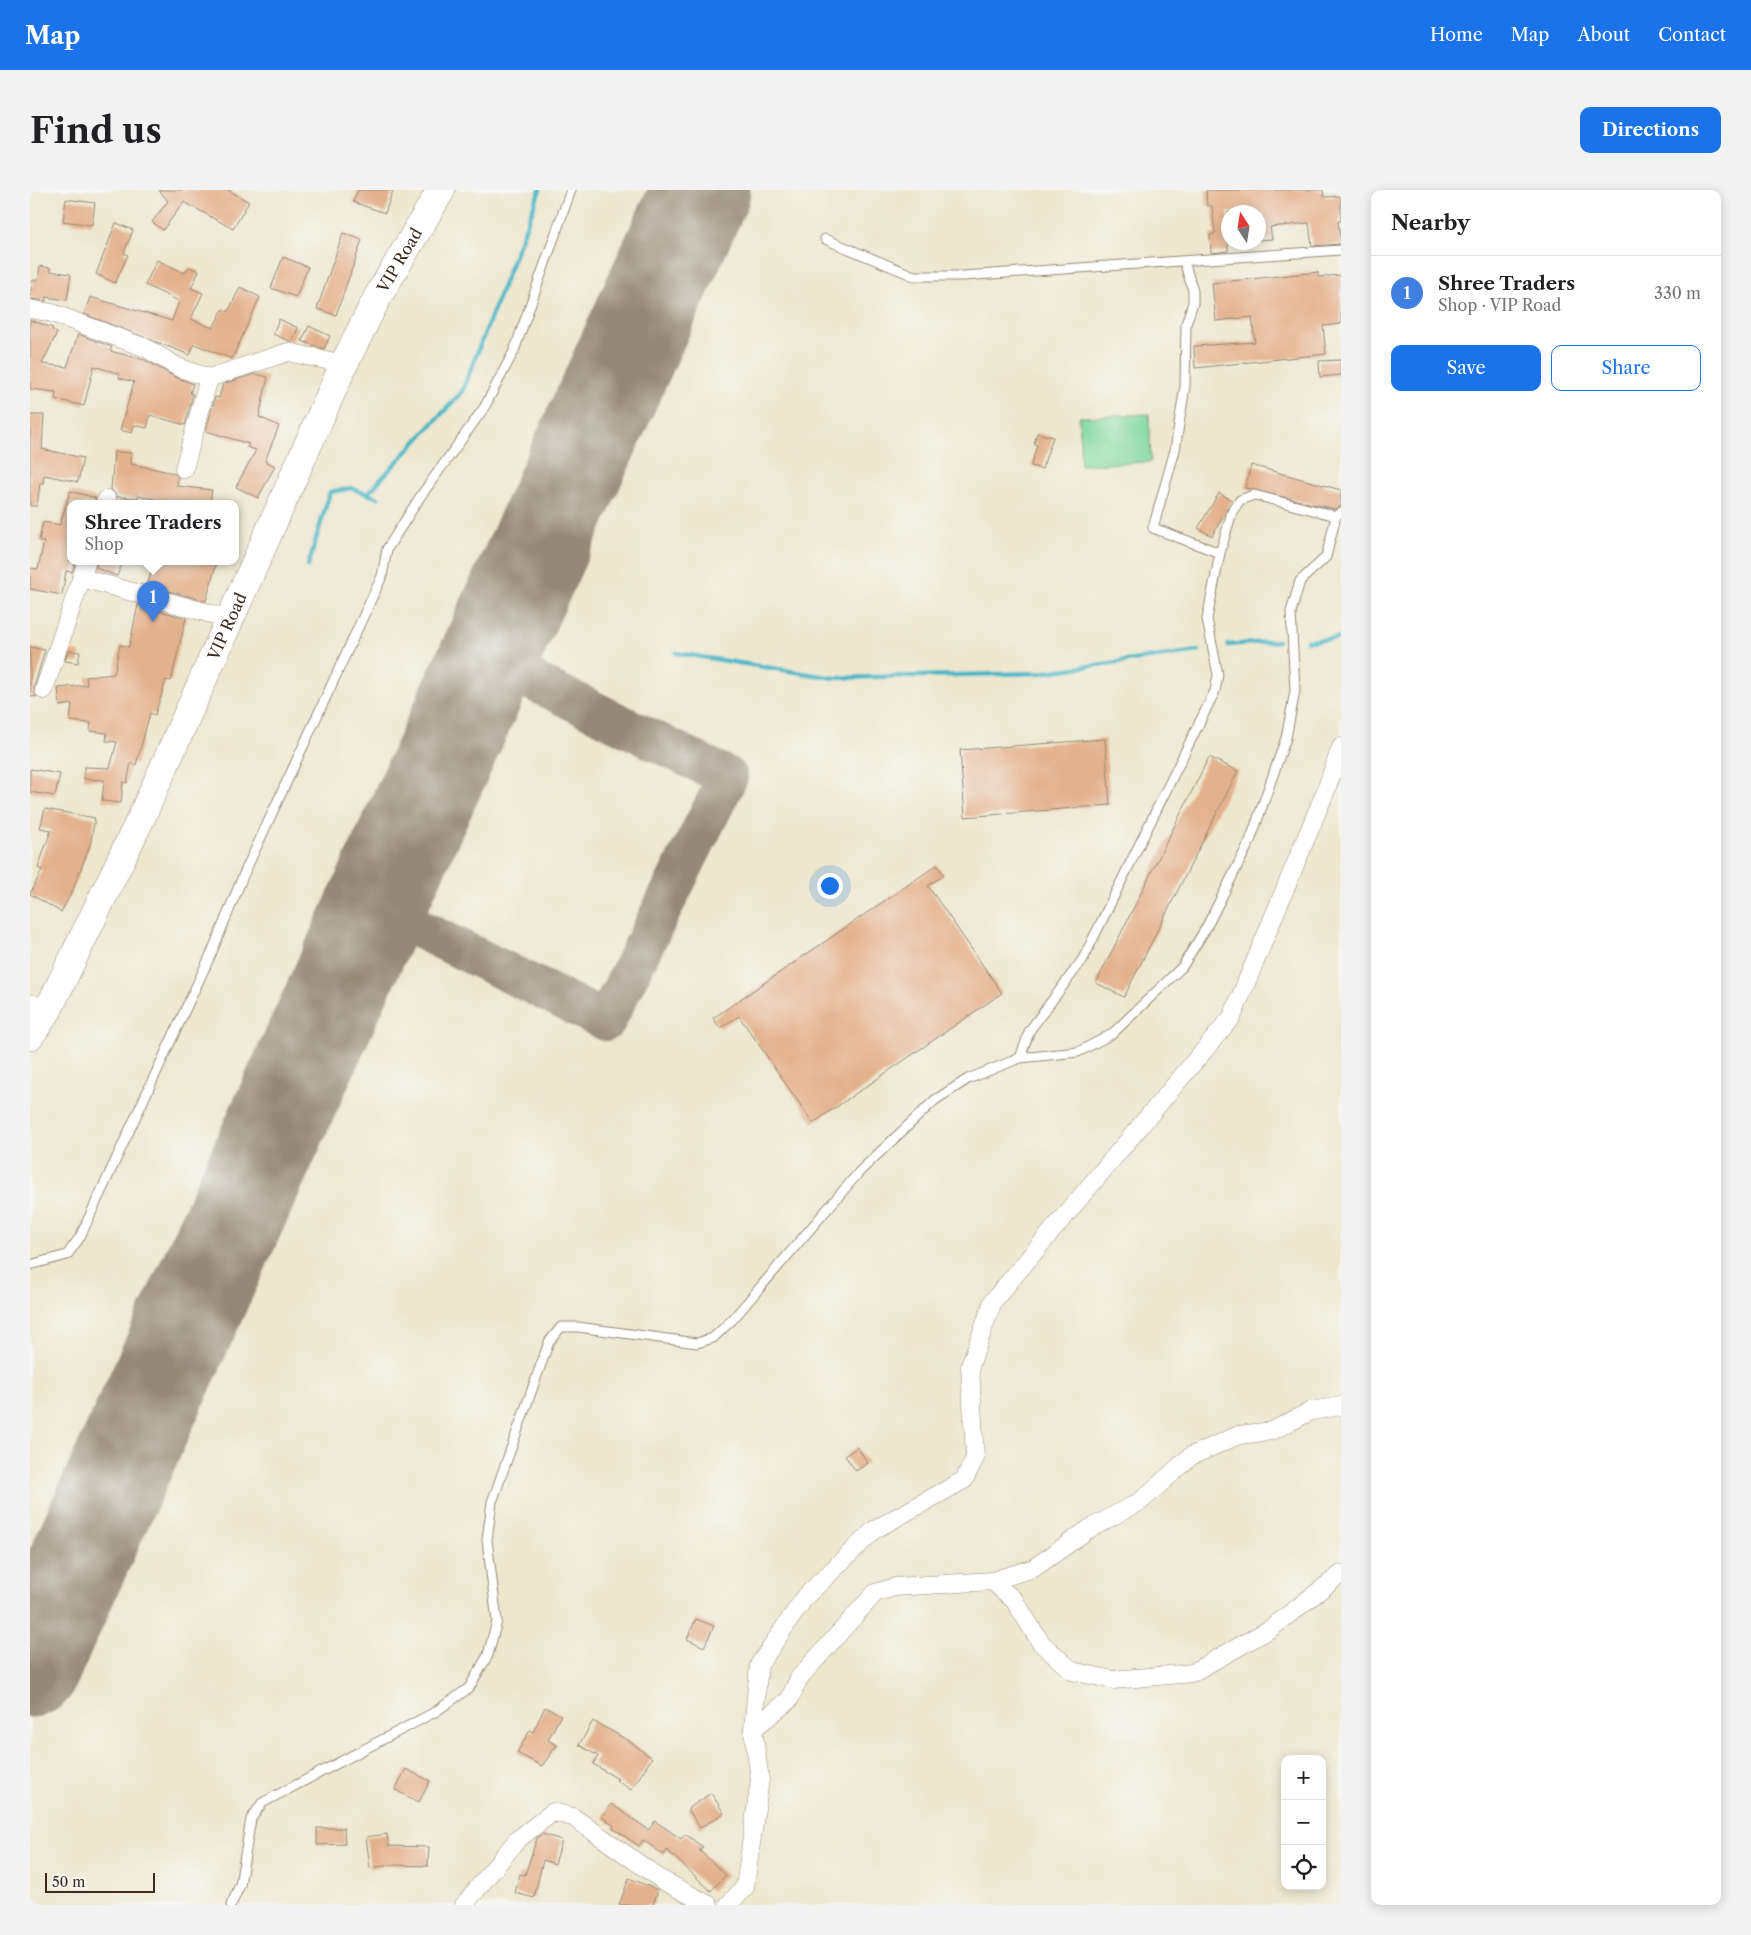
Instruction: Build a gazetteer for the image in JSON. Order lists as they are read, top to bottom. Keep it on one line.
{"streets":{"highway":["VIP Road"]},"scale_bar":"50 m","north":"top","page":{"header":"Map","nav":["Home","Map","About","Contact"],"buttons":["Directions",["Save","Share"]],"title":"Find us","heading":"Nearby","list":[{"mark":"1","name":"Shree Traders","note":"Shop · VIP Road","value":"330 m"}],"popup":["Shree Traders","Shop"],"pins":"1","map_buttons":["+","−"],"scale":"50 m"}}
